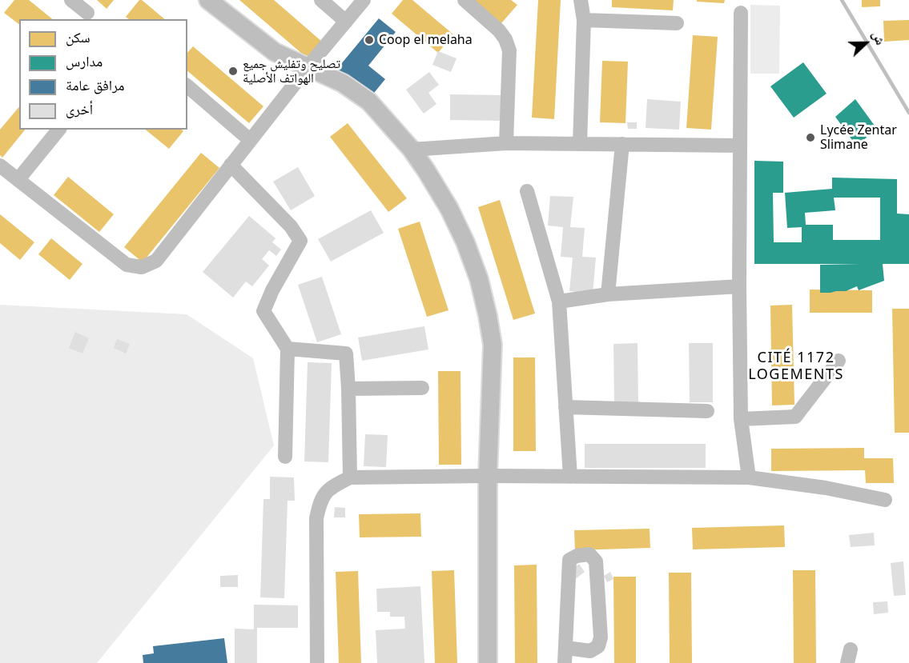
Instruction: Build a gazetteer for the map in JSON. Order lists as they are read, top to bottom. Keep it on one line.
{"districts":["CITÉ 1172 LOGEMENTS"],"places":["Coop el melaha","تصليح وتفليش جميع الهواتف الأصلية","Lycée Zentar Slimane"],"legend":["سكن","مدارس","مرافق عامة","أخرى"],"north":"right"}
